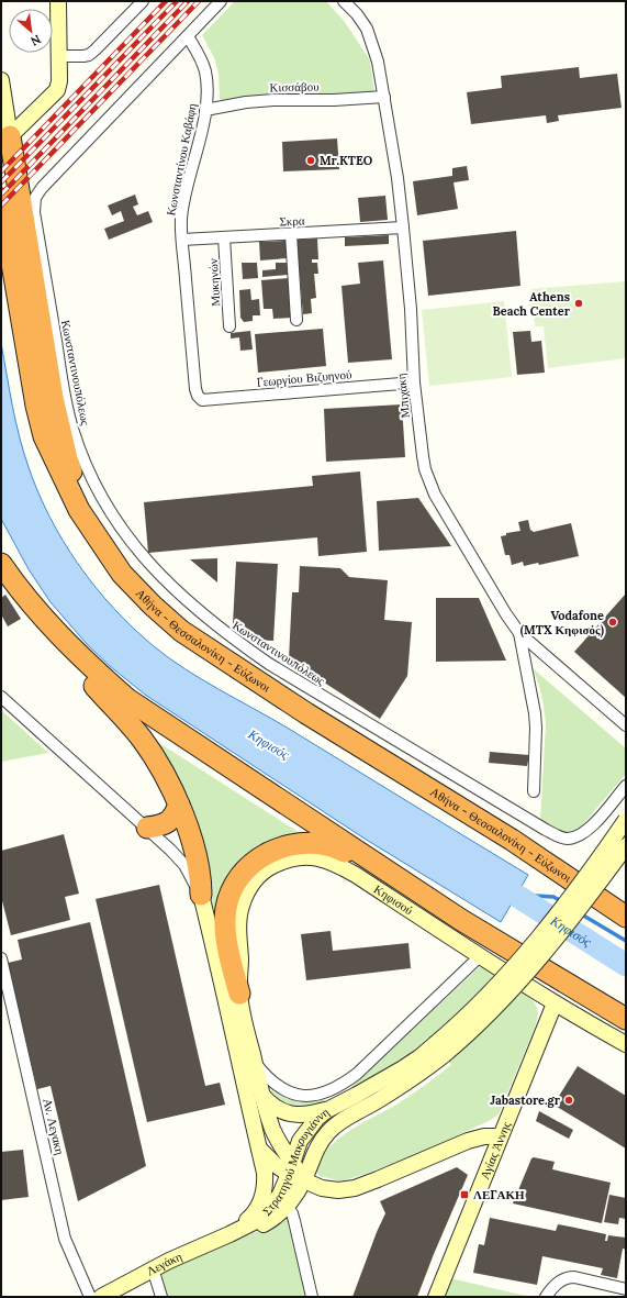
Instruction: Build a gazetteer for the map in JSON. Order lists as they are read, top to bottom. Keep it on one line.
{"streets":{"highway":["Αθήνα - Θεσσαλονίκη - Εύζωνοι"],"street":["Κισσάβου","Κωνσταντίνου Καβάφη","Σκρα","Μυκηνών","Κωνσταντινουπόλεως","Γεωργίου Βιζυηνού","Μπιχάκη","Κηφισού","Αν. Λεγακη","Αγίας Άννης","Στρατηγού Μακρυγιάννη","Λεγάκη"]},"crossings":[["Κισσάβου","Κωνσταντίνου Καβάφη"],["Κισσάβου","Μπιχάκη"],["Κωνσταντίνου Καβάφη","Σκρα"],["Κωνσταντίνου Καβάφη","Κωνσταντινουπόλεως"],["Κωνσταντίνου Καβάφη","Γεωργίου Βιζυηνού"],["Σκρα","Μυκηνών"],["Σκρα","Μπιχάκη"],["Γεωργίου Βιζυηνού","Μπιχάκη"],["Κηφισού","Αγίας Άννης"],["Κηφισού","Στρατηγού Μακρυγιάννη"],["Στρατηγού Μακρυγιάννη","Λεγάκη"]],"water":["Κηφισός"],"places":{"other":["Mr.KTEO","Athens Beach Center","Vodafone (MTX Κηφισός)","Jabastore.gr"],"transit":["ΛΕΓΑΚΗ"]},"north":"bottom right"}
